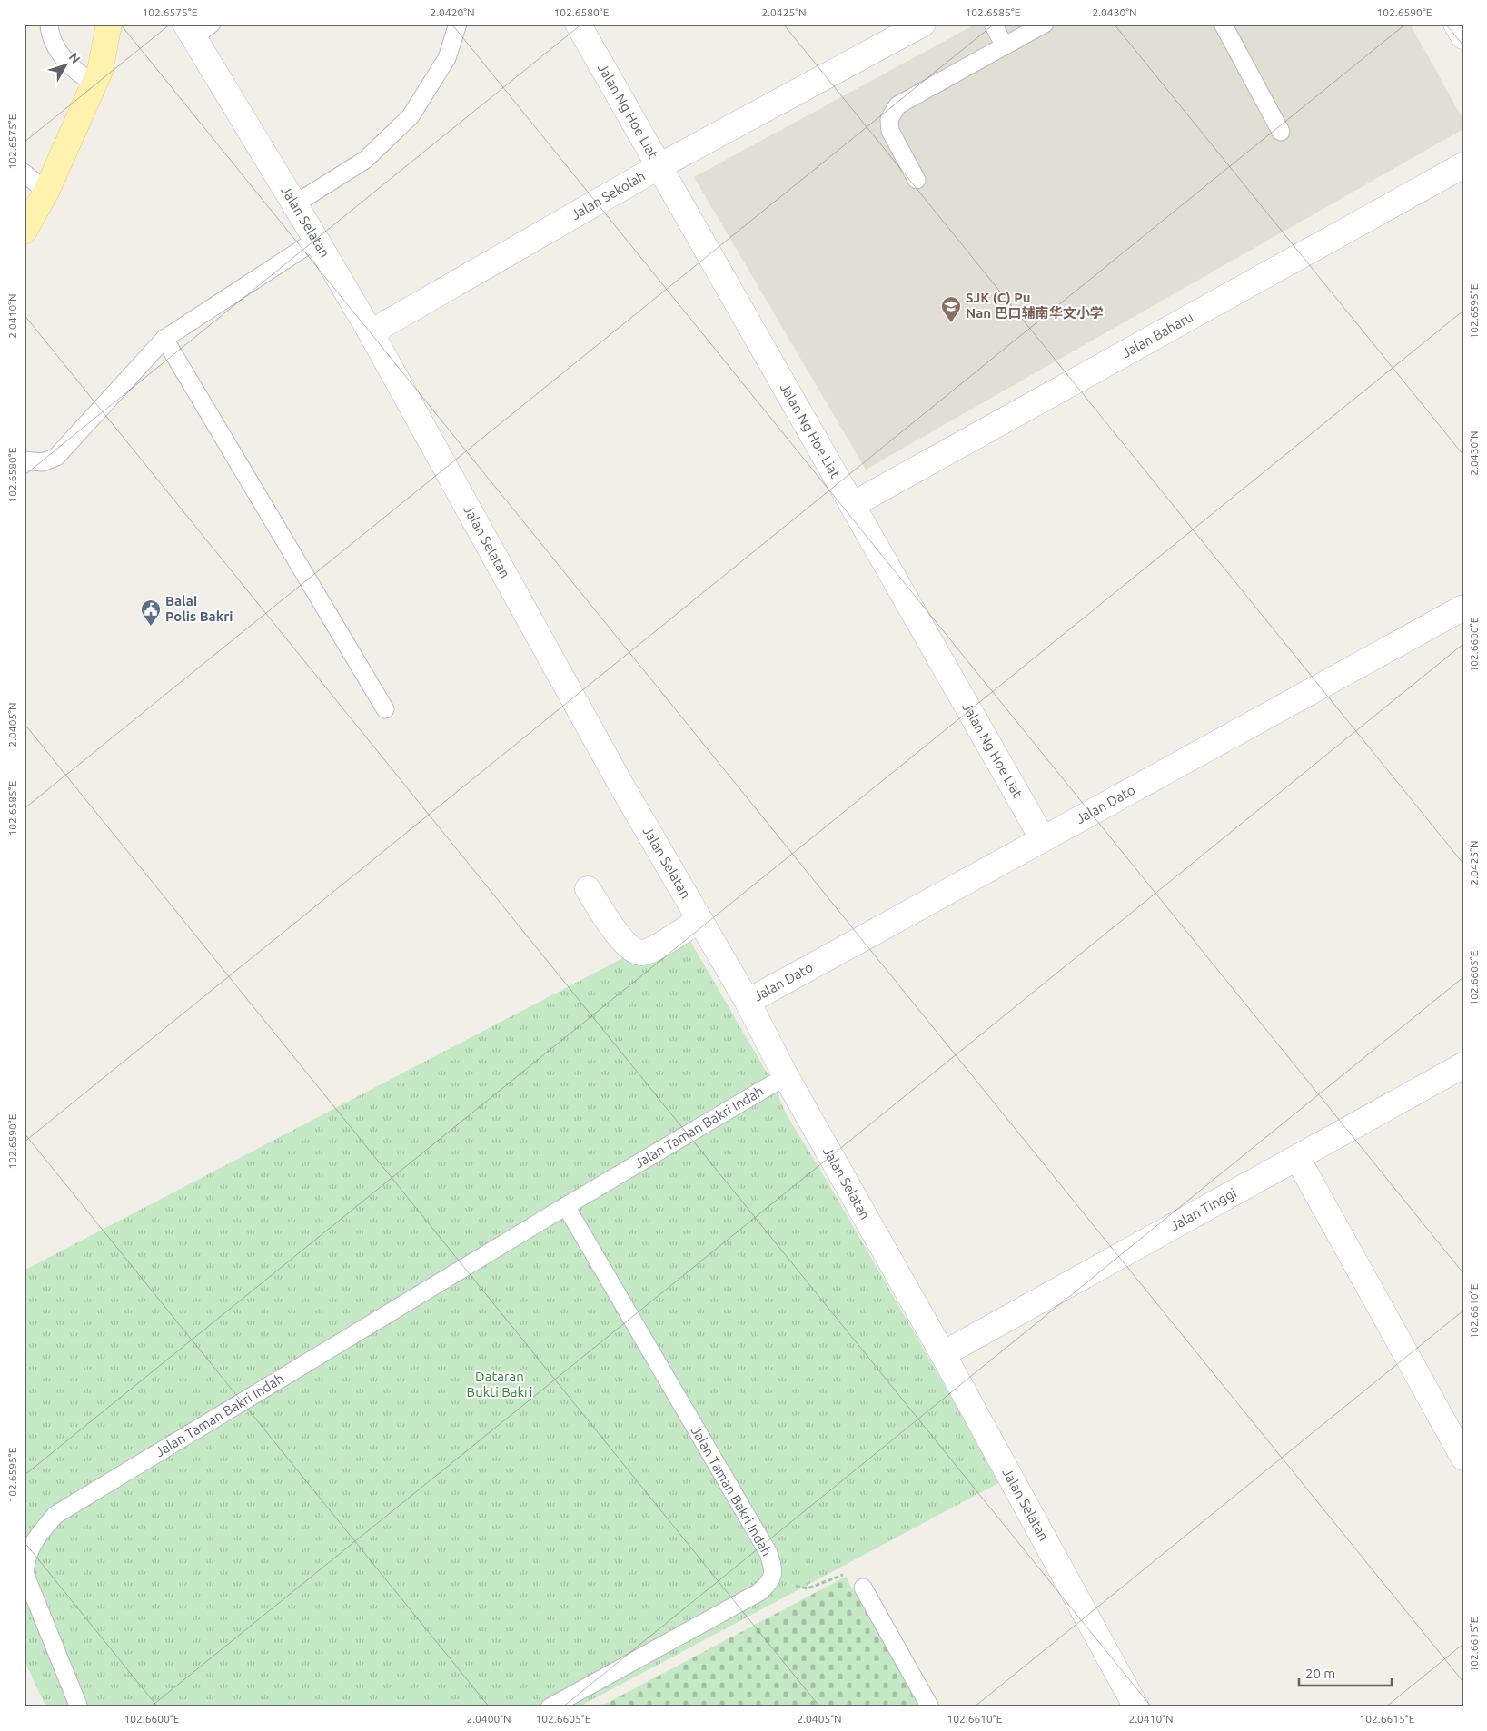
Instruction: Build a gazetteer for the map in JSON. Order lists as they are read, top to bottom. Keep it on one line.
{"streets":{"street":["Jalan Ng Hoe Liat","Jalan Sekolah","Jalan Selatan","Jalan Baharu","Jalan Dato","Jalan Tinggi"],"lane":["Jalan Taman Bakri Indah"]},"crossings":[["Jalan Ng Hoe Liat","Jalan Sekolah"],["Jalan Ng Hoe Liat","Jalan Baharu"],["Jalan Ng Hoe Liat","Jalan Dato"],["Jalan Sekolah","Jalan Selatan"],["Jalan Selatan","Jalan Dato"],["Jalan Selatan","Jalan Taman Bakri Indah"],["Jalan Selatan","Jalan Tinggi"]],"parks":["Dataran Bukti Bakri"],"places":{"school or university":["SJK (C) Pu Nan 巴口辅南华文小学"],"public building":["Balai Polis Bakri"]},"scale_bar":"20 m","north":"top right","coordinates":["102.6575°E","2.0420°N","102.6580°E","2.0425°N","102.6585°E","2.0430°N","102.6590°E","102.6595°E","2.0410°N","102.6600°E","2.0405°N","102.6605°E","102.6610°E","102.6615°E","2.0400°N"]}
